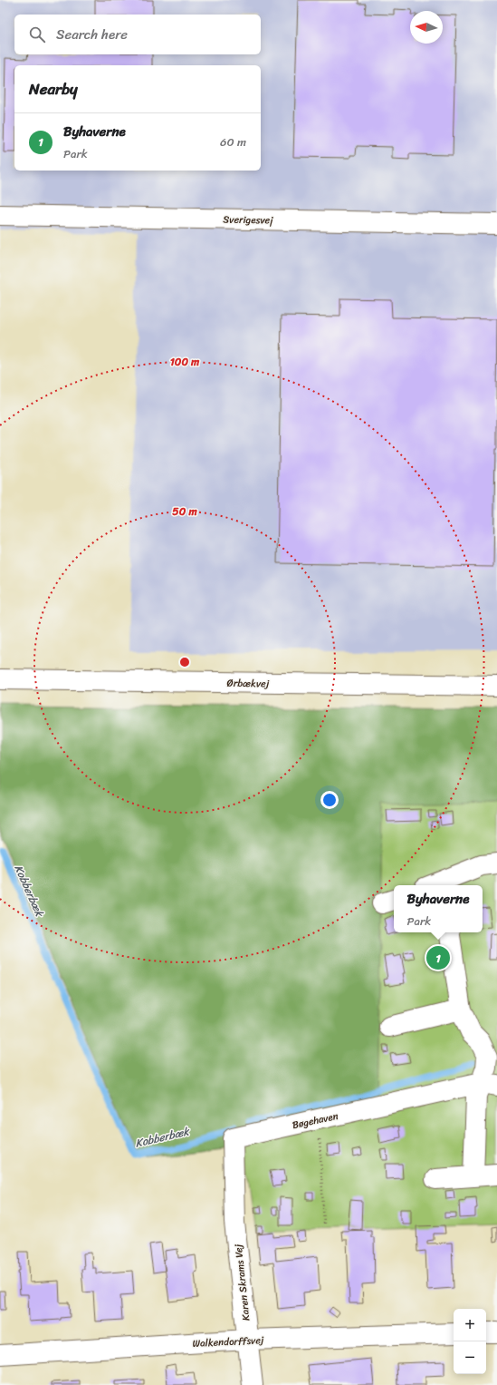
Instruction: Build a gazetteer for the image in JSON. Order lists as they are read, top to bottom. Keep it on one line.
{"streets":{"street":["Sverigesvej","Ørbækvej","Bøgehaven","Karen Skrams Vej","Walkendorffsvej"]},"crossings":[["Bøgehaven","Karen Skrams Vej"],["Karen Skrams Vej","Walkendorffsvej"]],"water":["Kobberbæk"],"north":"left","page":{"search":"Search here","heading":"Nearby","list":[{"mark":"1","name":"Byhaverne","note":"Park","value":"60 m"}],"popup":["Byhaverne","Park"],"pins":"1","map_buttons":["+","−"]},"rings":["100 m","50 m"]}
